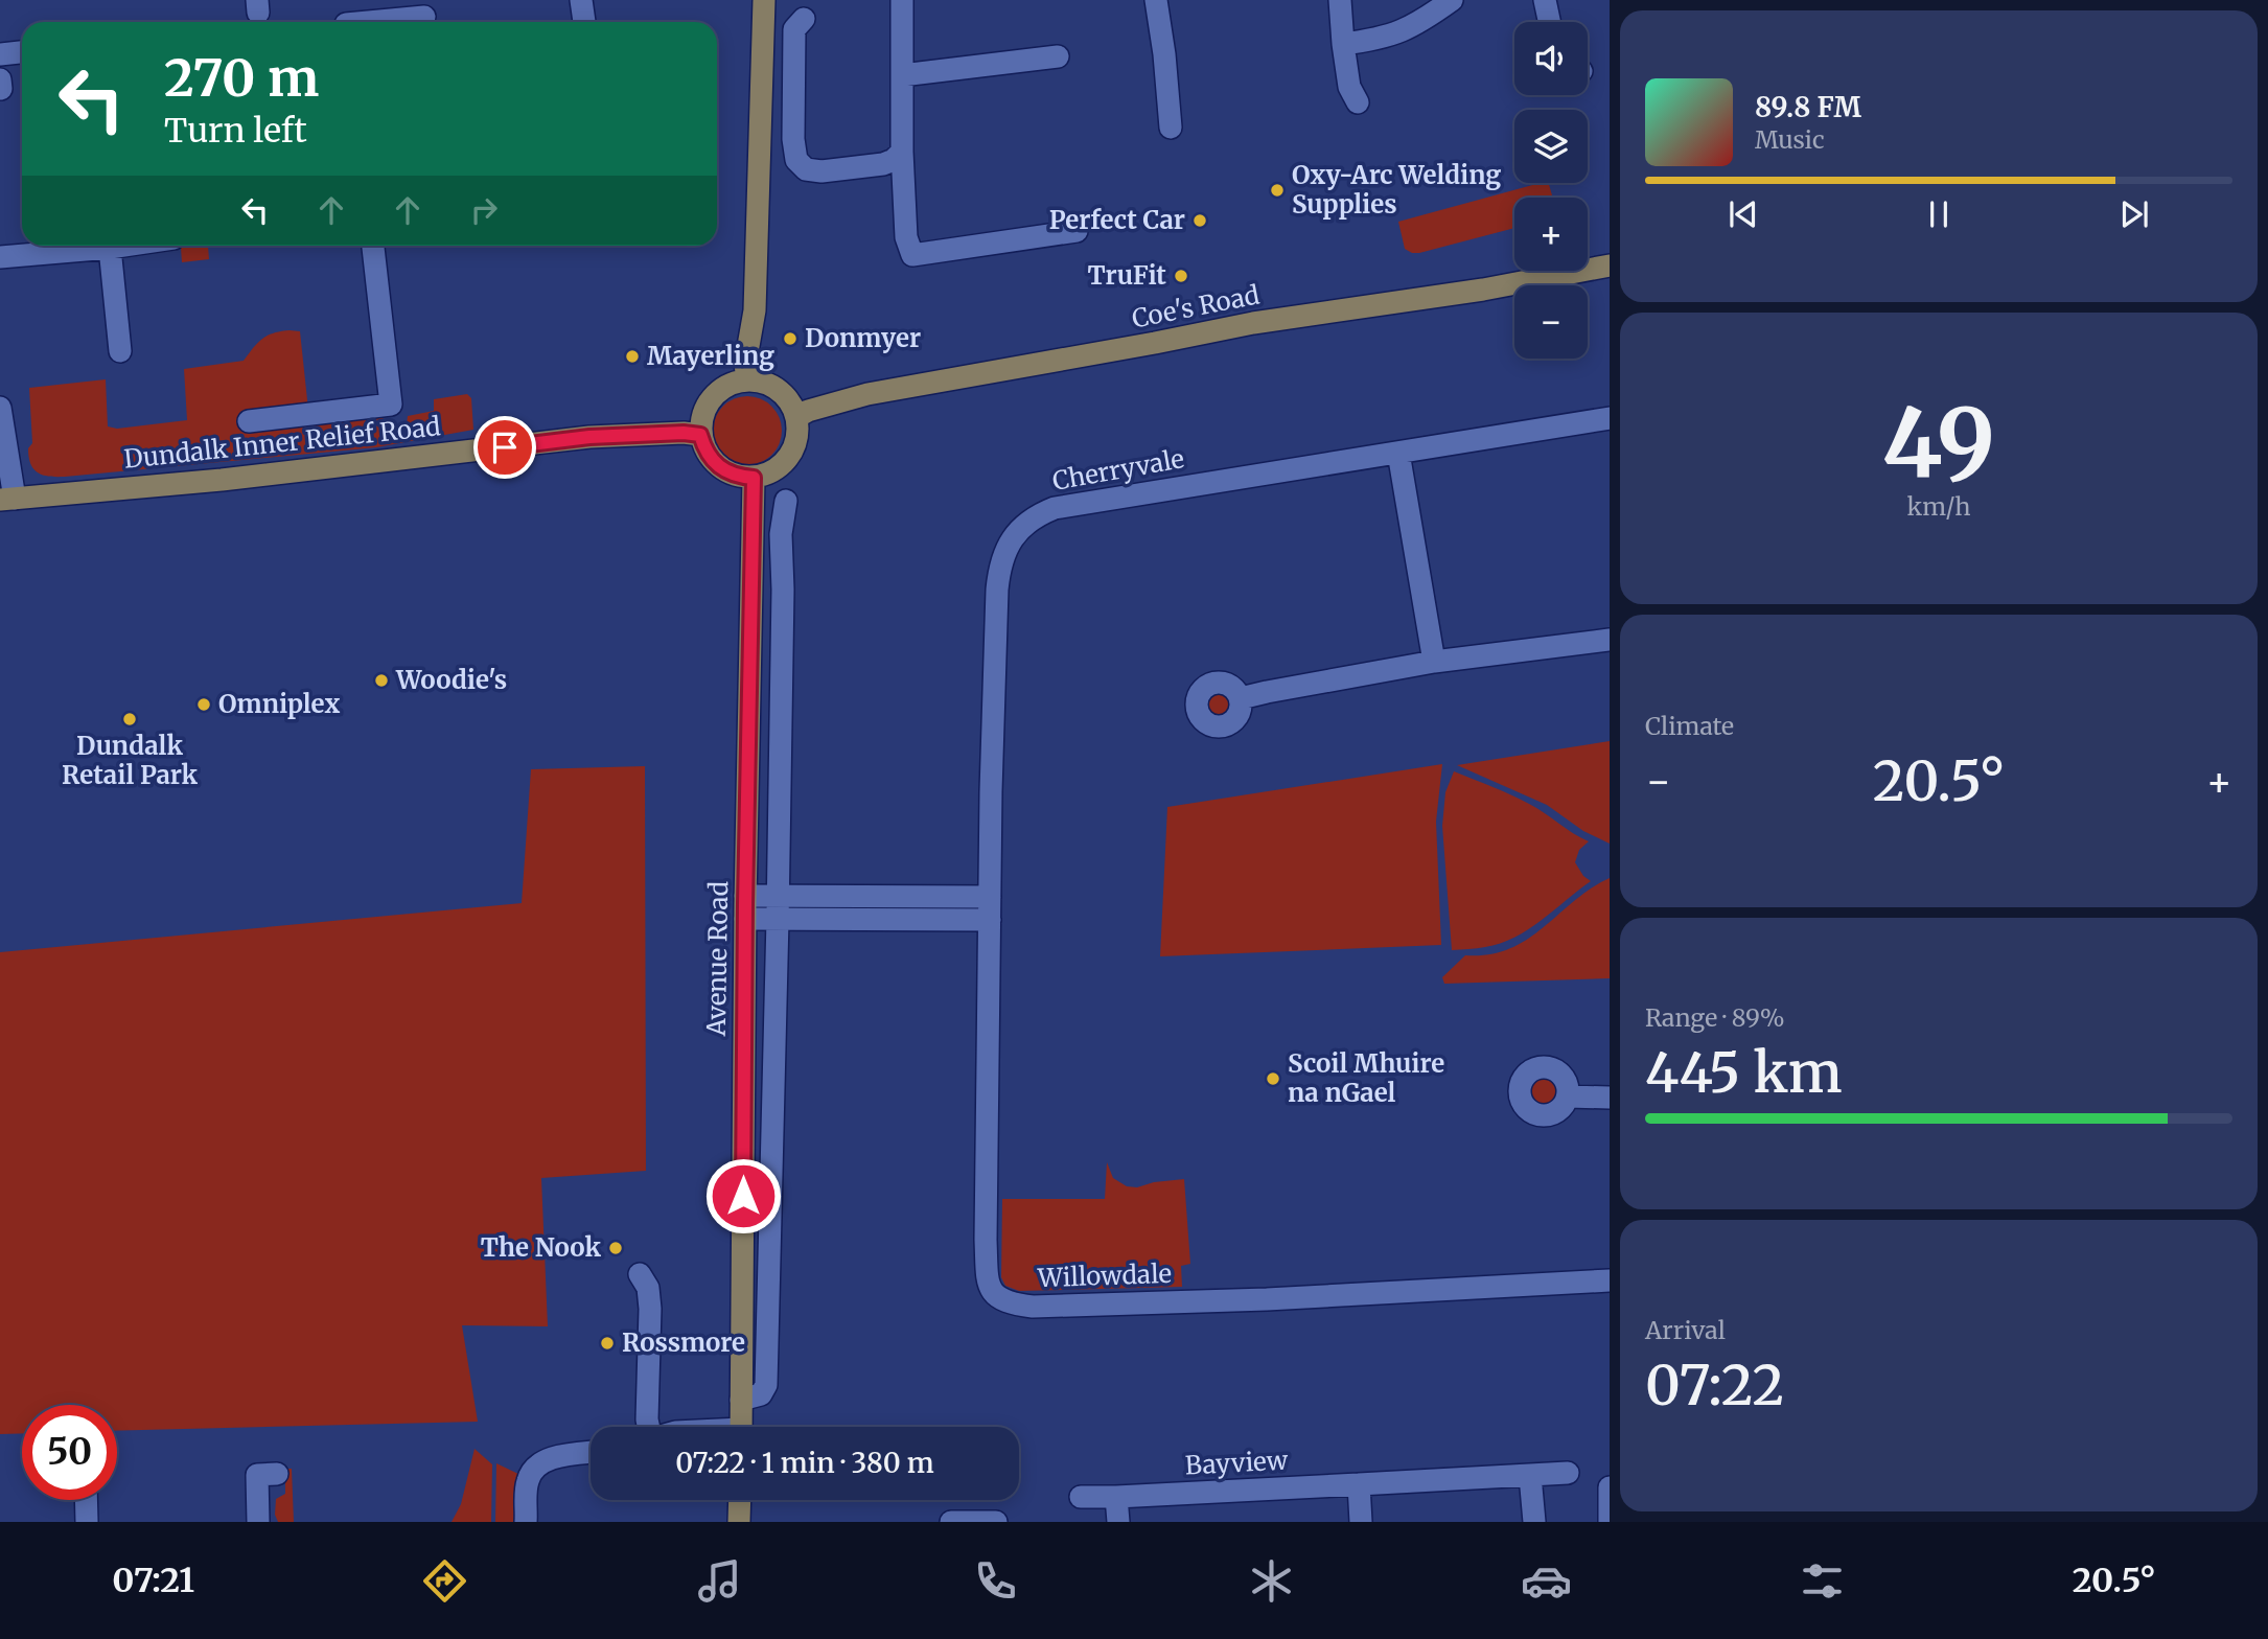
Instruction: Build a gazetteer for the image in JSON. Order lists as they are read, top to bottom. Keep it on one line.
{"streets":{"main road":["Coe's Road","Dundalk Inner Relief Road","Avenue Road"],"street":["Cherryvale","Willowdale","Bayview"]},"crossings":[["Coe's Road","Dundalk Inner Relief Road"],["Coe's Road","Avenue Road"],["Dundalk Inner Relief Road","Avenue Road"],["Cherryvale","Willowdale"]],"places":["Oxy-Arc Welding Supplies","Perfect Car","TruFit","Donmyer","Mayerling","Woodie's","Omniplex","Dundalk Retail Park","Scoil Mhuire na nGael","The Nook","Rossmore"],"page":{"map_buttons":["+","−"],"turn":["270 m","Turn left"],"song":["89.8 FM","Music"],"tile":[["49","km/h"],"Climate",["Range · 89%","445 km"],["Arrival","07:22"]],"heat":["−","20.5°","+"],"limit":"50","trip":"07:22 · 1 min · 380 m","tabs":["07:21","20.5°"]}}
